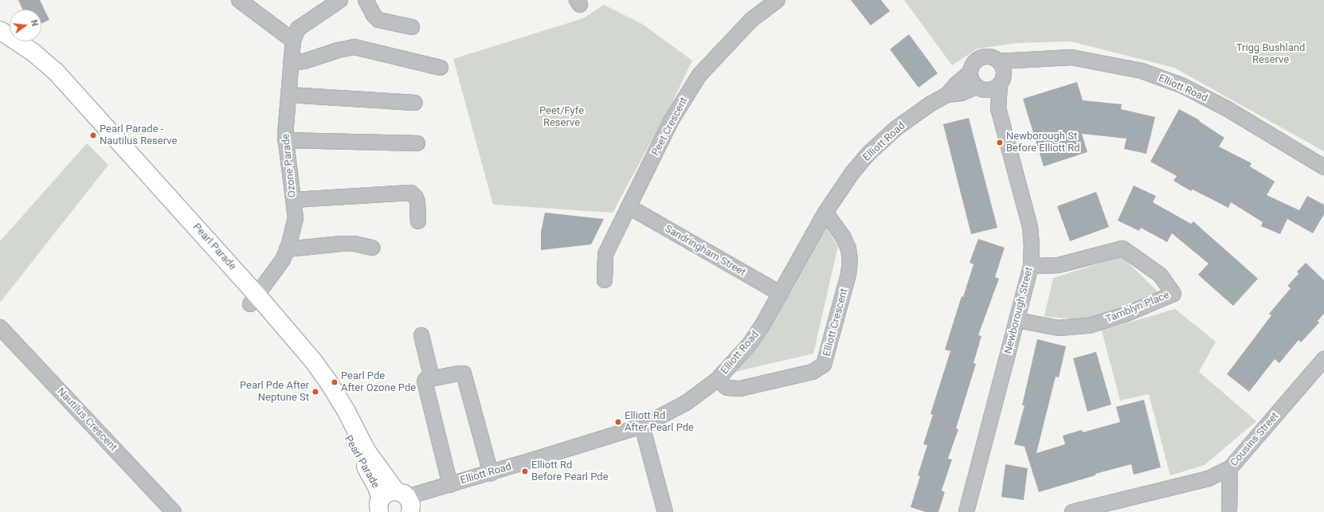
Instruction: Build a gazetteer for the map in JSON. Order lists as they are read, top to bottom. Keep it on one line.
{"streets":{"main road":["Pearl Parade"],"street":["Elliott Road","Peet Crescent","Ozone Parade","Sandringham Street","Tamblyn Place","Newborough Street","Elliott Crescent","Nautilus Crescent","Cousins Street"]},"crossings":[["Elliott Road","Pearl Parade"],["Elliott Road","Sandringham Street"],["Elliott Road","Newborough Street"],["Elliott Road","Elliott Crescent"],["Peet Crescent","Sandringham Street"],["Ozone Parade","Pearl Parade"],["Tamblyn Place","Newborough Street"]],"parks":["Trigg Bushland Reserve","Peet/Fyfe Reserve"],"places":["Pearl Parade - Nautilus Reserve","Newborough St Before Elliott Rd","Pearl Pde After Ozone Pde","Pearl Pde After Neptune St","Elliott Rd After Pearl Pde","Elliott Rd Before Pearl Pde"],"north":"right"}
